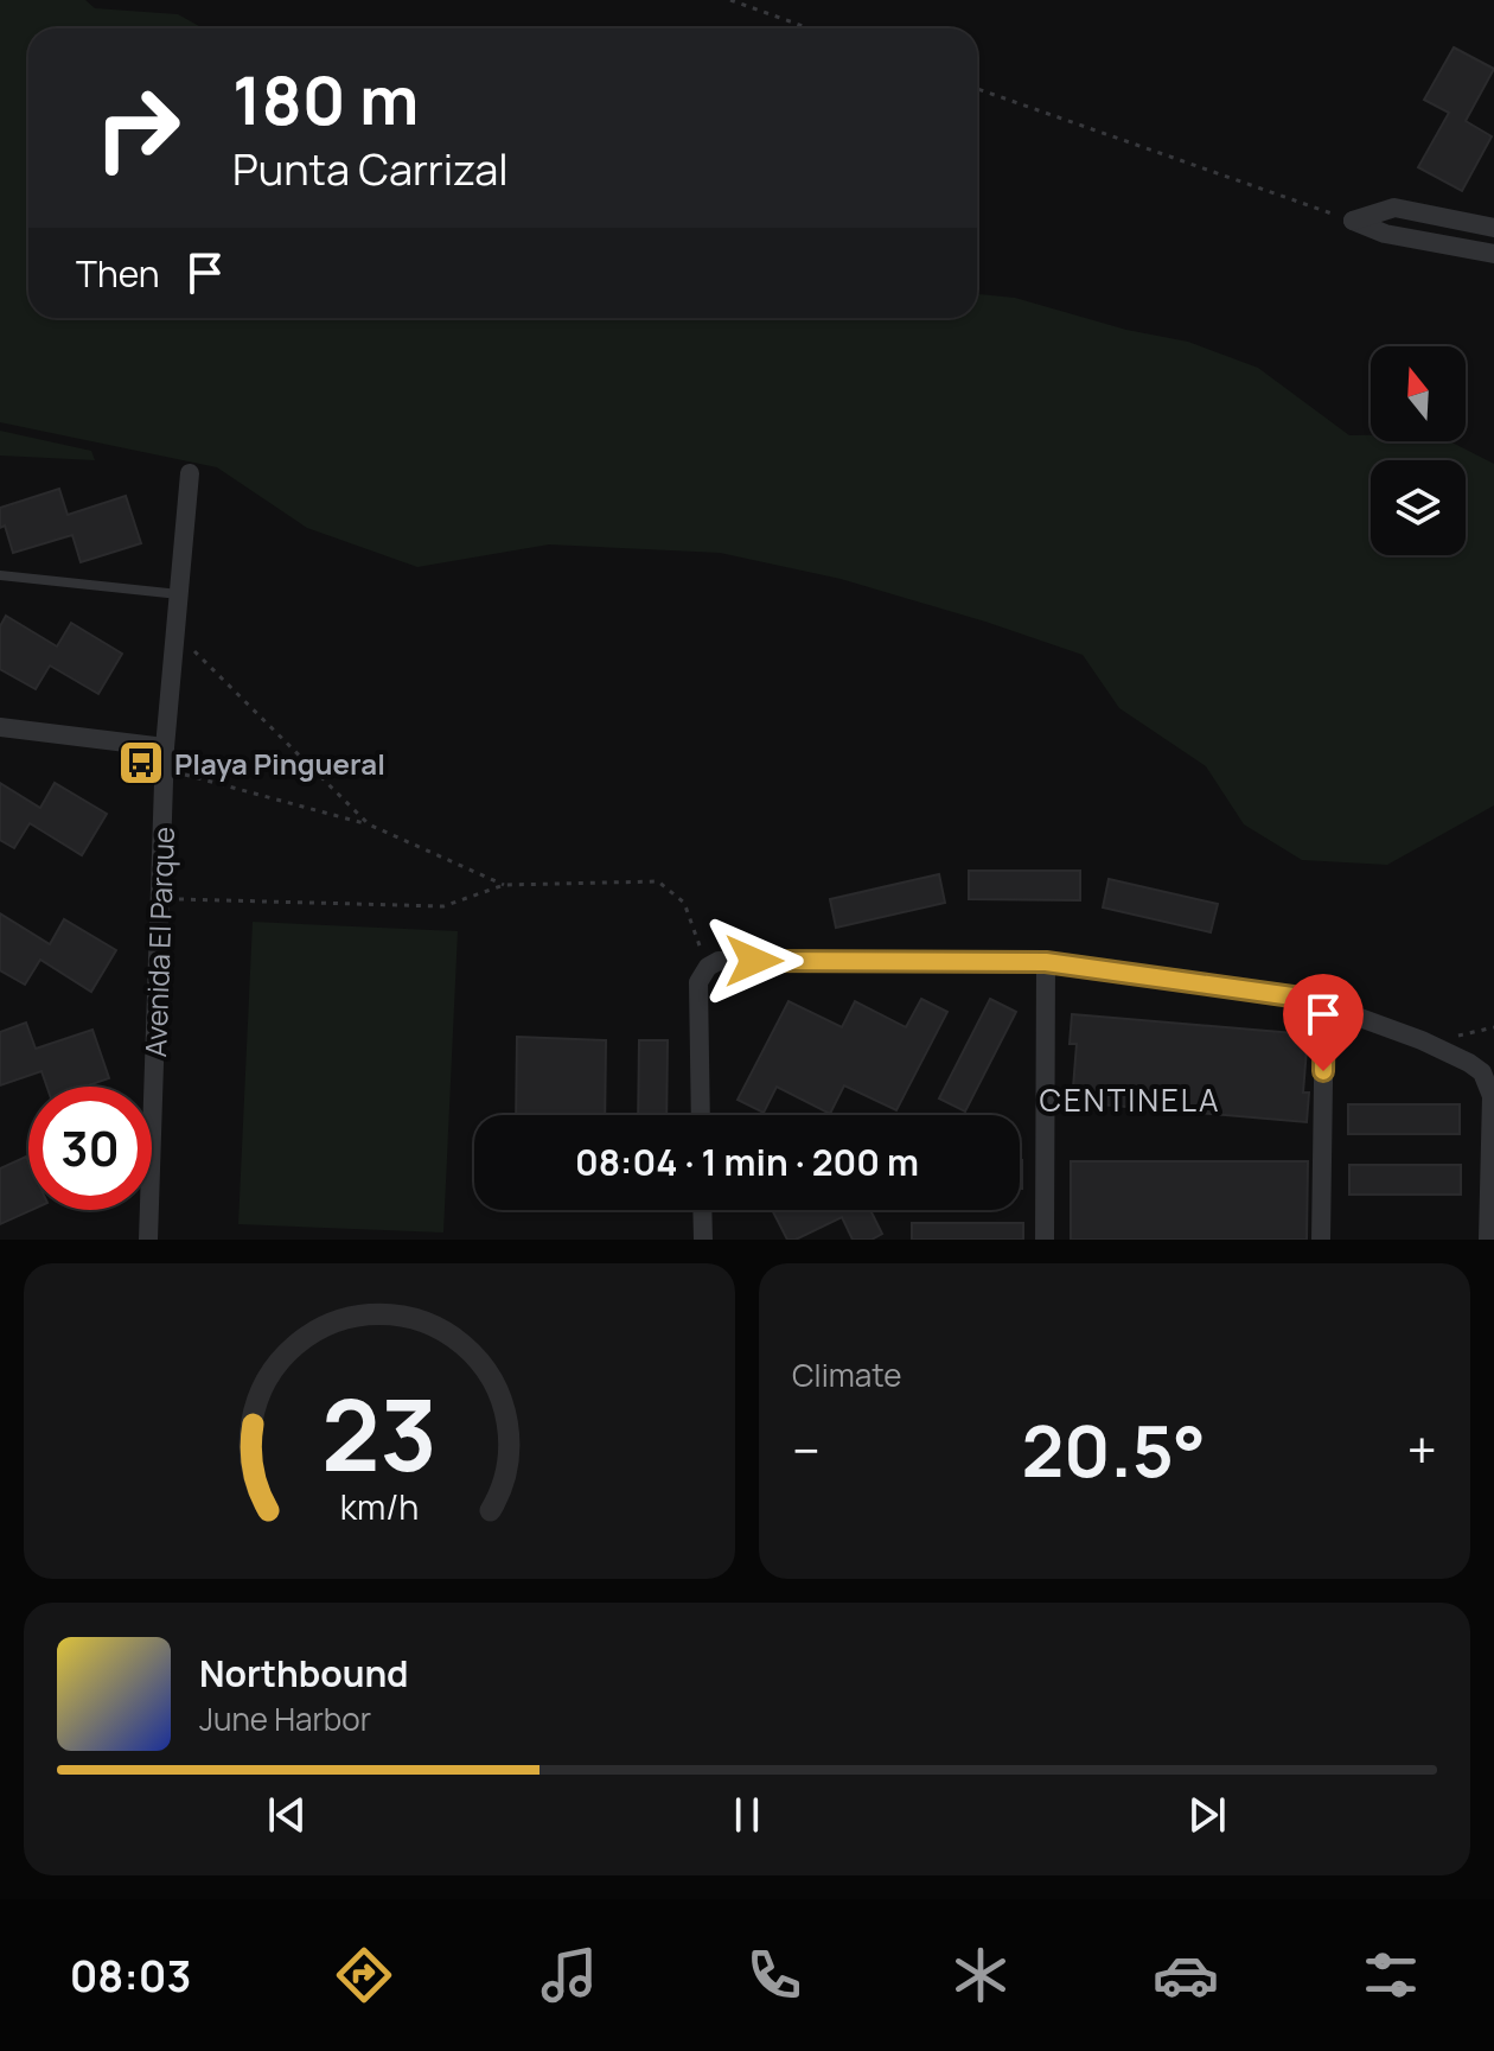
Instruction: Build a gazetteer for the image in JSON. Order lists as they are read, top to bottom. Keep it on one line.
{"streets":{"street":["Avenida El Parque"]},"districts":["CENTINELA"],"places":{"bus stop":["Playa Pingueral"]},"north":"top","page":{"turn":["180 m","Punta Carrizal"],"then":"Then","limit":"30","trip":"08:04 · 1 min · 200 m","tile":"Climate","heat":["−","20.5°","+"],"song":["Northbound","June Harbor"],"tabs":"08:03","gauge":["23","km/h"]}}
